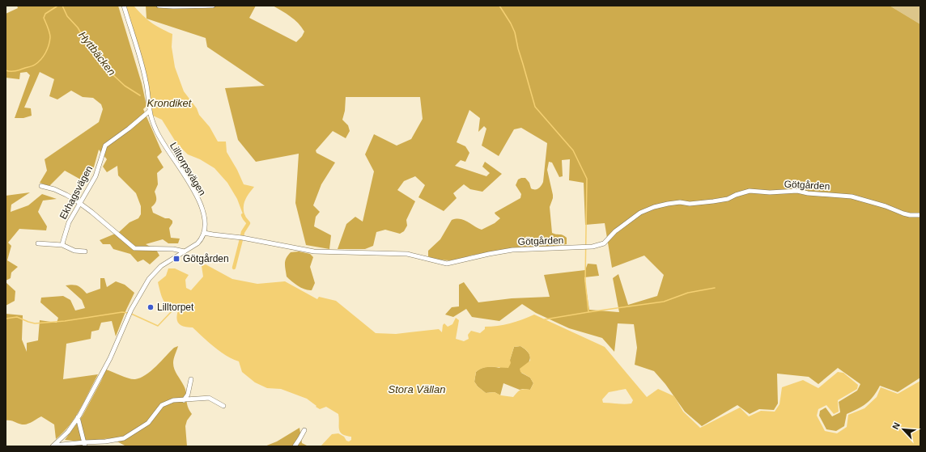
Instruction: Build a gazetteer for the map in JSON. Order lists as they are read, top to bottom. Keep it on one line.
{"streets":{"street":["Lilltorpsvägen","Götgården","Ekhagsvägen"]},"crossings":[["Lilltorpsvägen","Götgården"],["Lilltorpsvägen","Ekhagsvägen"]],"water":["Hyttbäcken","Krondiket","Stora Vällan"],"places":{"transit":["Götgården"],"other":["Lilltorpet"]},"north":"top left"}
